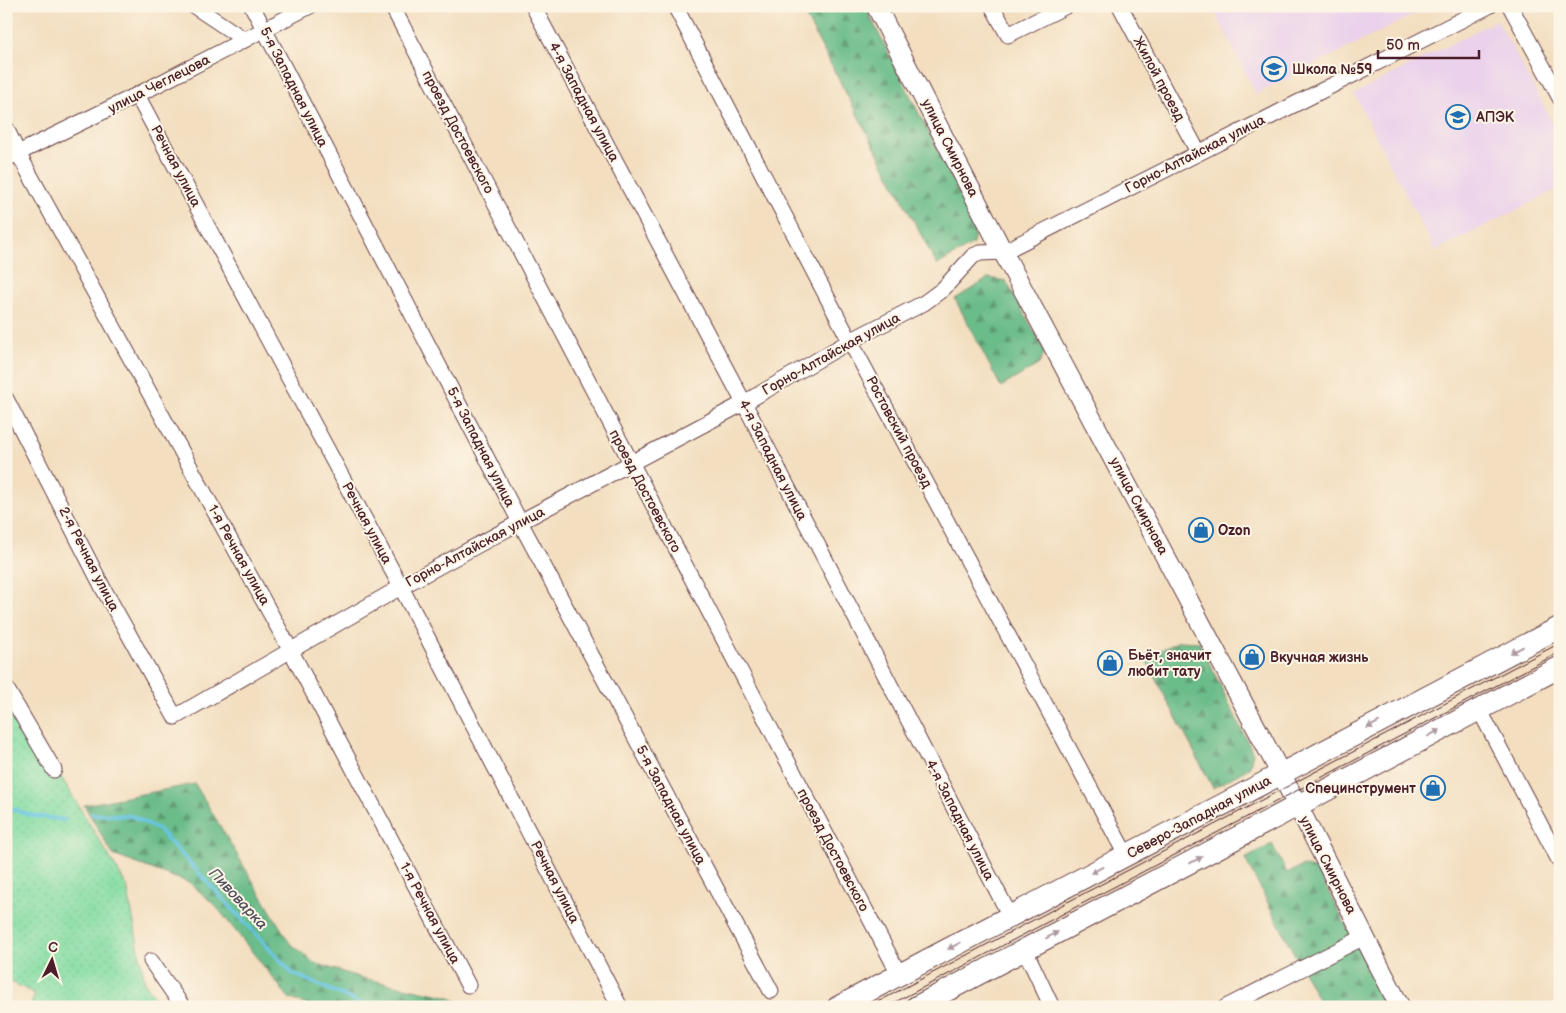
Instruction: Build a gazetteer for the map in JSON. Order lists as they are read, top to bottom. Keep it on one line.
{"streets":{"main road":["Северо-Западная улица"],"street":["Жилой проезд","улица Чеглецова","5-я Западная улица","4-я Западная улица","проезд Достоевского","улица Смирнова","Горно-Алтайская улица","Речная улица","Ростовский проезд","1-я Речная улица","2-я Речная улица"]},"crossings":[["Жилой проезд","Горно-Алтайская улица"],["улица Чеглецова","5-я Западная улица"],["улица Чеглецова","Речная улица"],["улица Чеглецова","1-я Речная улица"],["5-я Западная улица","Горно-Алтайская улица"],["4-я Западная улица","Горно-Алтайская улица"],["4-я Западная улица","Северо-Западная улица"],["проезд Достоевского","Горно-Алтайская улица"],["проезд Достоевского","Северо-Западная улица"],["улица Смирнова","Горно-Алтайская улица"],["улица Смирнова","Северо-Западная улица"],["Горно-Алтайская улица","Речная улица"],["Горно-Алтайская улица","Ростовский проезд"],["Горно-Алтайская улица","1-я Речная улица"],["Горно-Алтайская улица","2-я Речная улица"],["Ростовский проезд","Северо-Западная улица"]],"water":["Пивоварка"],"places":{"school or university":["Школа №59","АПЭК"],"shop":["Ozon","Вкучная жизнь","Бьёт, значит любит тату","Специнструмент"]},"scale_bar":"50 m","north":"top"}
